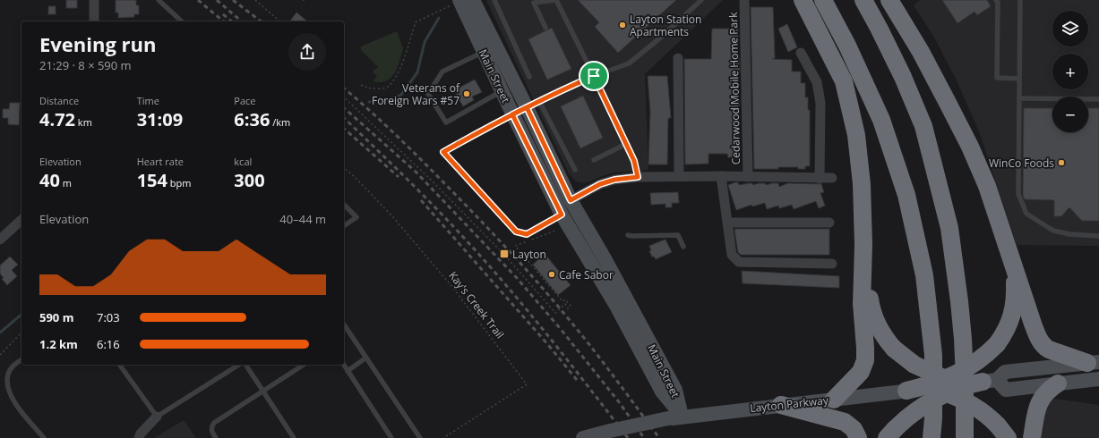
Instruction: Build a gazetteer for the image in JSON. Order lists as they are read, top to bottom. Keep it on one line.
{"streets":{"main road":["Main Street","Layton Parkway"],"street":["Cedarwood Mobile Home Park"],"path":["Kay's Creek Trail"]},"crossings":[["Main Street","Cedarwood Mobile Home Park"],["Main Street","Layton Parkway"]],"places":{"other":["Layton Station Apartments","Veterans of Foreign Wars #57","WinCo Foods","Cafe Sabor"],"transit":["Layton"]},"page":{"map_buttons":["+","−"],"heading":["Evening run","21:29 · 8 × 590 m"],"stats":[["Distance","4.72 km"],["Time","31:09"],["Pace","6:36 /km"],["Elevation","40 m"],["Heart rate","154 bpm"],["kcal","300"]],"chart":["Elevation","40–44 m"],"list":[{"name":"590 m","note":"7:03"},{"name":"1.2 km","note":"6:16"}]}}
